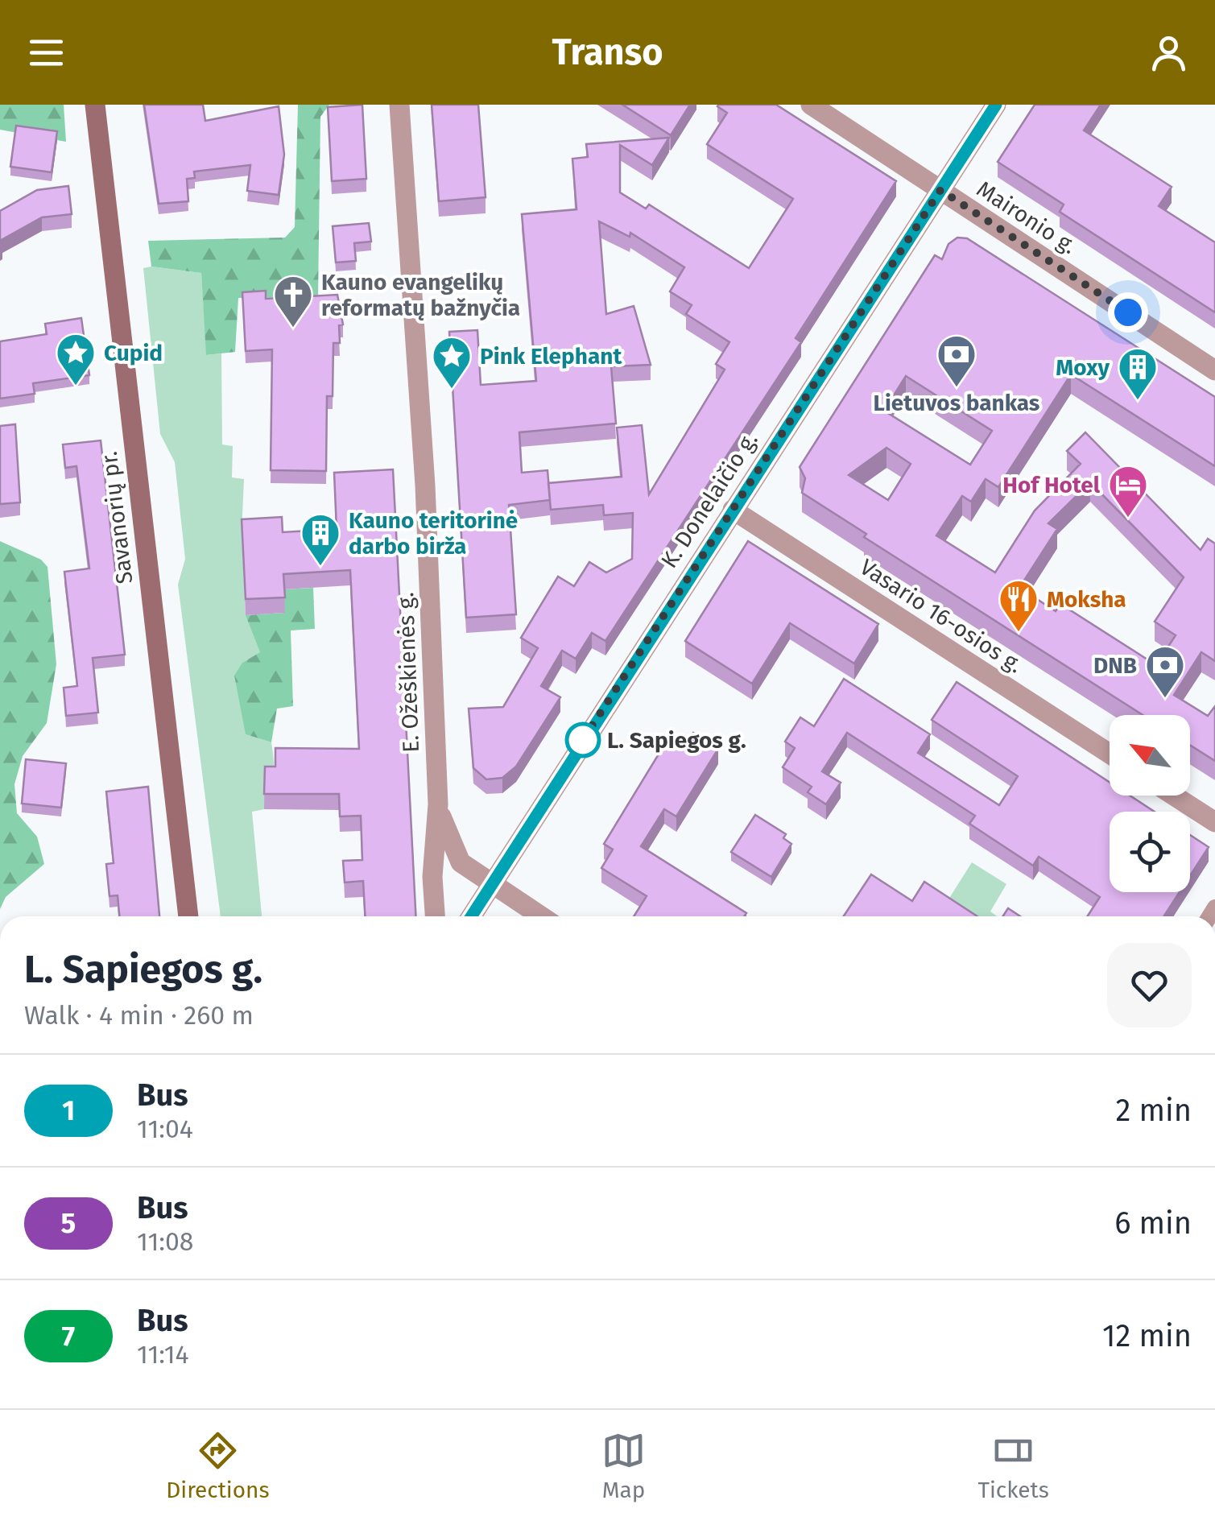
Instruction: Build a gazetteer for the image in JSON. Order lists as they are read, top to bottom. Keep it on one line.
{"streets":{"main road":["Savanorių pr."],"street":["Maironio g.","K. Donelaičio g.","Vasario 16-osios g.","E. Ožeškienės g."]},"crossings":[["Maironio g.","K. Donelaičio g."],["K. Donelaičio g.","Vasario 16-osios g."],["K. Donelaičio g.","E. Ožeškienės g."]],"places":{"church":["Kauno evangelikų reformatų bažnyčia"],"place":["Cupid","Pink Elephant"],"bank":["Lietuvos bankas","DNB"],"building":["Moxy","Kauno teritorinė darbo birža"],"hotel":["Hof Hotel"],"restaurant":["Moksha"],"other":["L. Sapiegos g."]},"lines":["bus line 1"],"north":"top left","page":{"header":"Transo","heading":["L. Sapiegos g.","Walk · 4 min · 260 m"],"list":[{"mark":"1","name":"Bus","note":"11:04","value":"2 min"},{"mark":"5","name":"Bus","note":"11:08","value":"6 min"},{"mark":"7","name":"Bus","note":"11:14","value":"12 min"}],"tabs":["Directions","Map","Tickets"]}}
